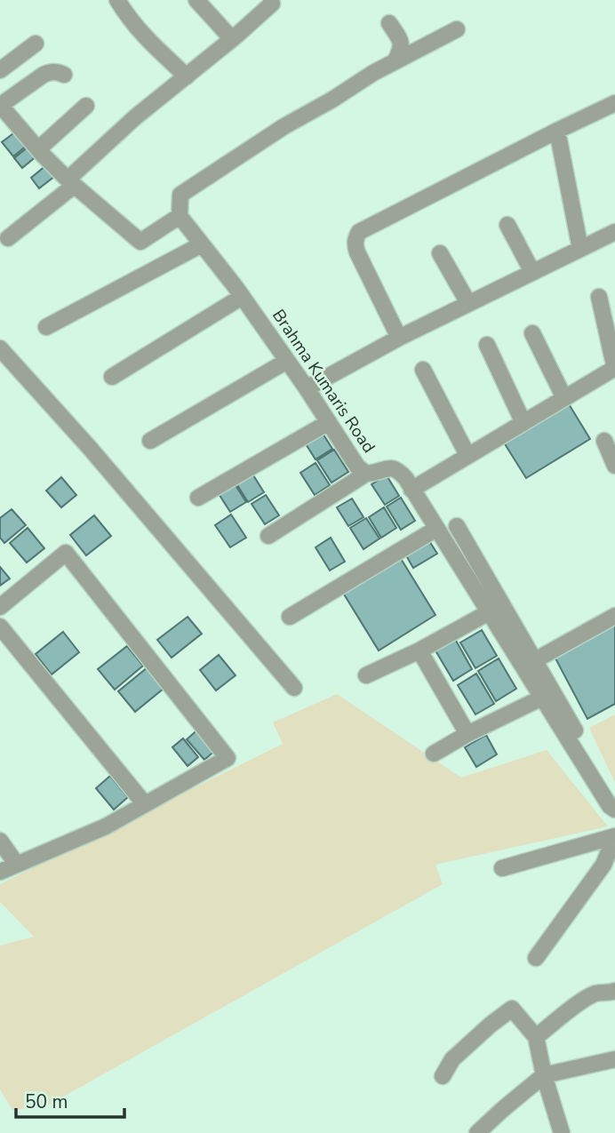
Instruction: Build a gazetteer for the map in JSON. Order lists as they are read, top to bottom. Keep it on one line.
{"streets":{"street":["Brahma Kumaris Road"]},"scale_bar":"50 m"}
